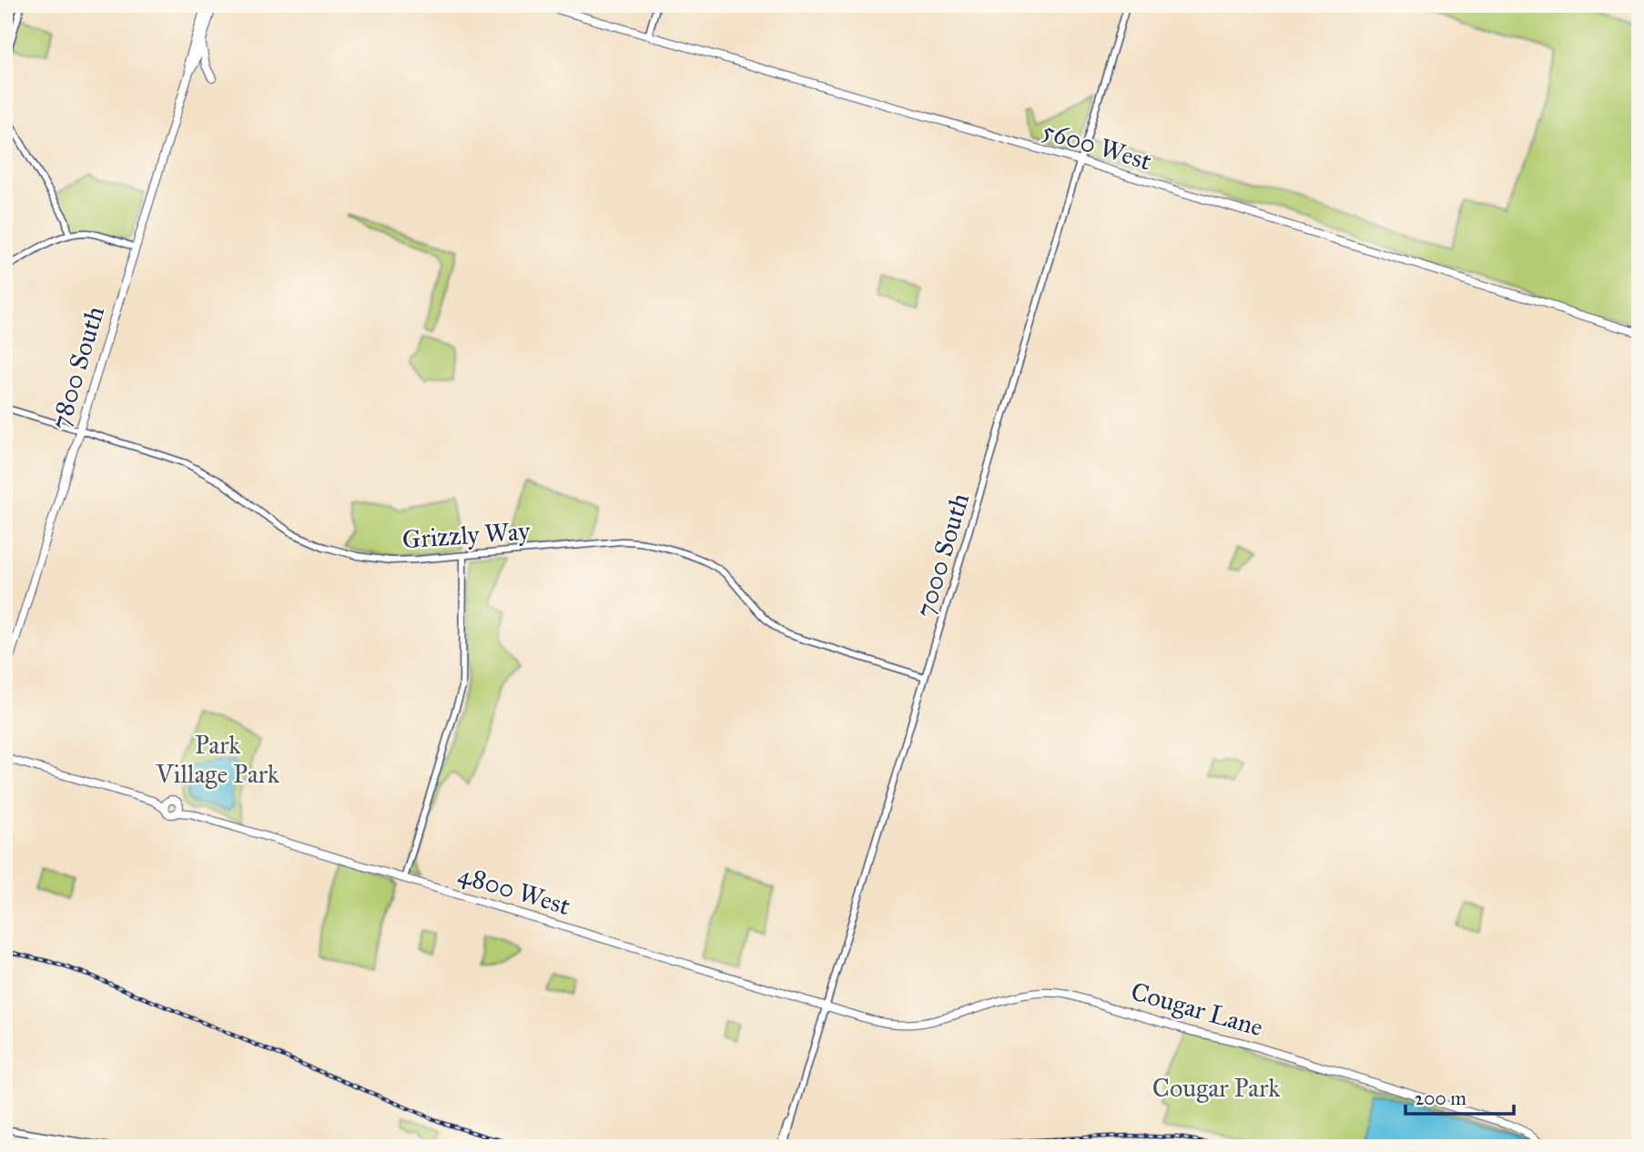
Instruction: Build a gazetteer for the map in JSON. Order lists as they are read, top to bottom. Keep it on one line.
{"streets":{"main road":["5600 West","7800 South","4800 West","Cougar Lane"],"street":["Grizzly Way","7000 South"]},"crossings":[["5600 West","7000 South"],["7800 South","Grizzly Way"],["Grizzly Way","7000 South"],["7000 South","4800 West"],["7000 South","Cougar Lane"],["4800 West","Cougar Lane"]],"parks":["Park Village Park","Cougar Park"],"scale_bar":"200 m"}
